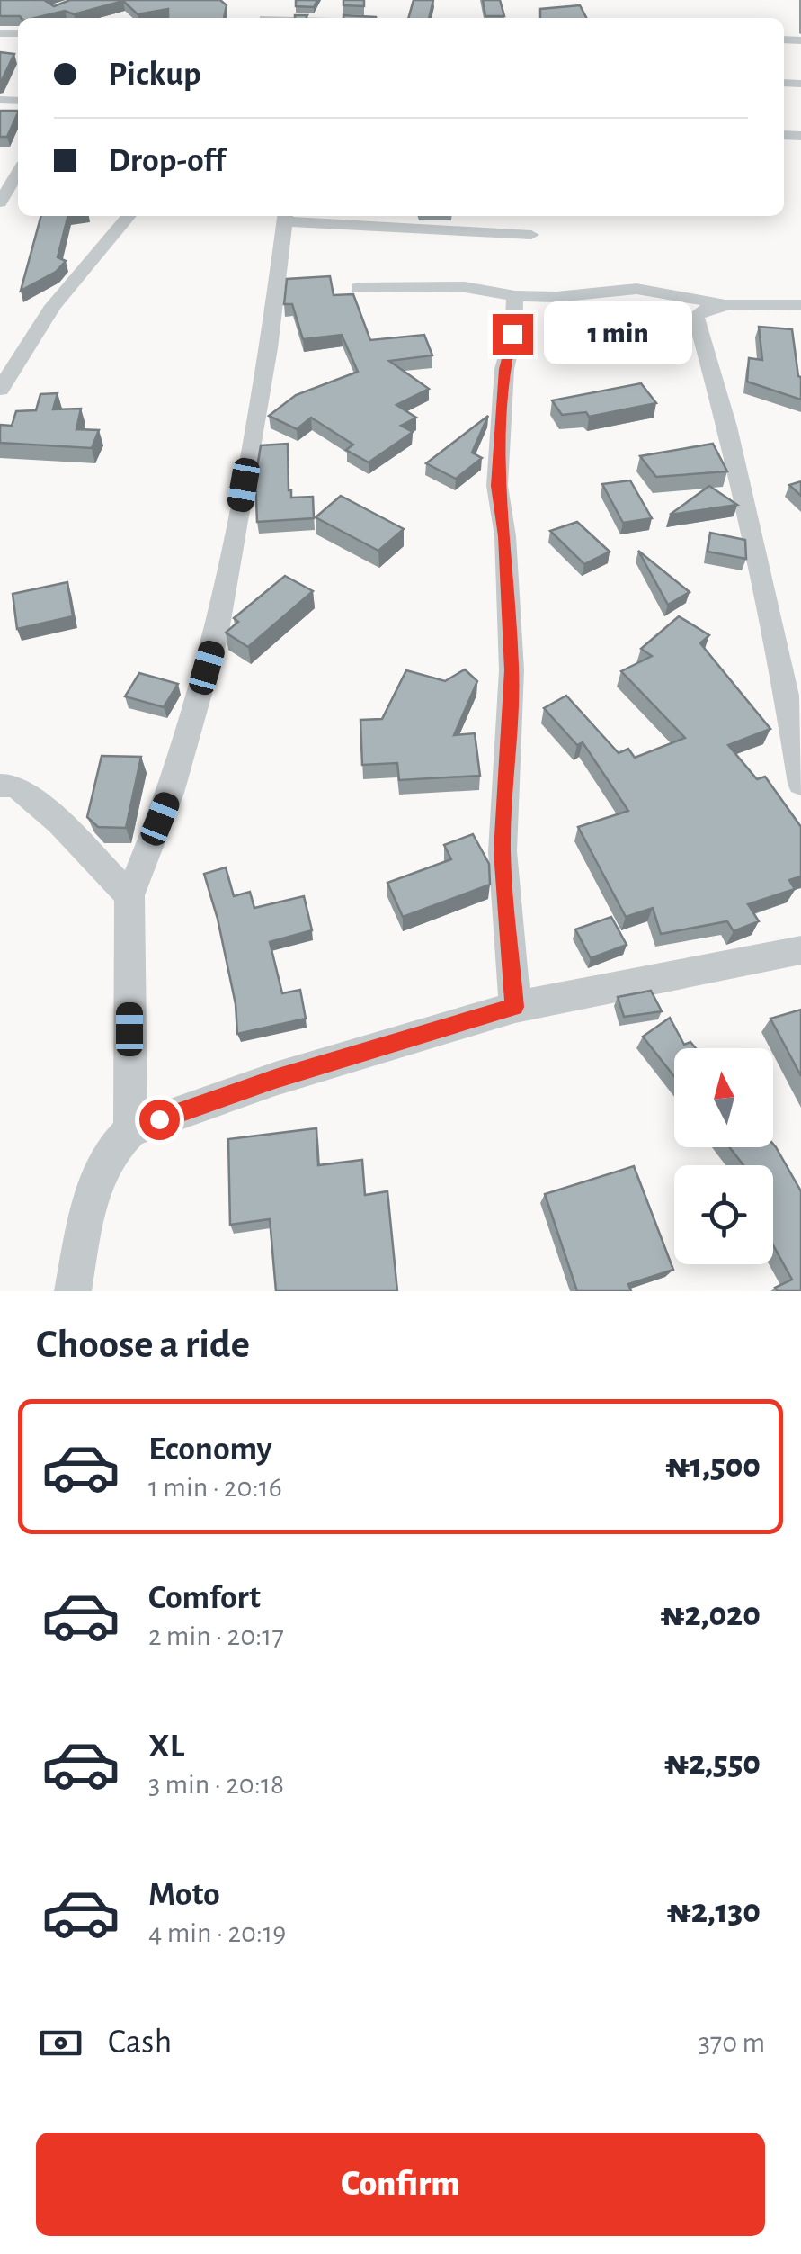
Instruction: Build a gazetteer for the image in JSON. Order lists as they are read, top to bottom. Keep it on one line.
{"north":"top","page":{"banner":["Pickup","Drop-off"],"bubble":"1 min","heading":"Choose a ride","list":[{"name":"Economy","note":"1 min · 20:16","value":"₦1,500"},{"name":"Comfort","note":"2 min · 20:17","value":"₦2,020"},{"name":"XL","note":"3 min · 20:18","value":"₦2,550"},{"name":"Moto","note":"4 min · 20:19","value":"₦2,130"}],"pay":["Cash","370 m"],"buttons":"Confirm"}}
